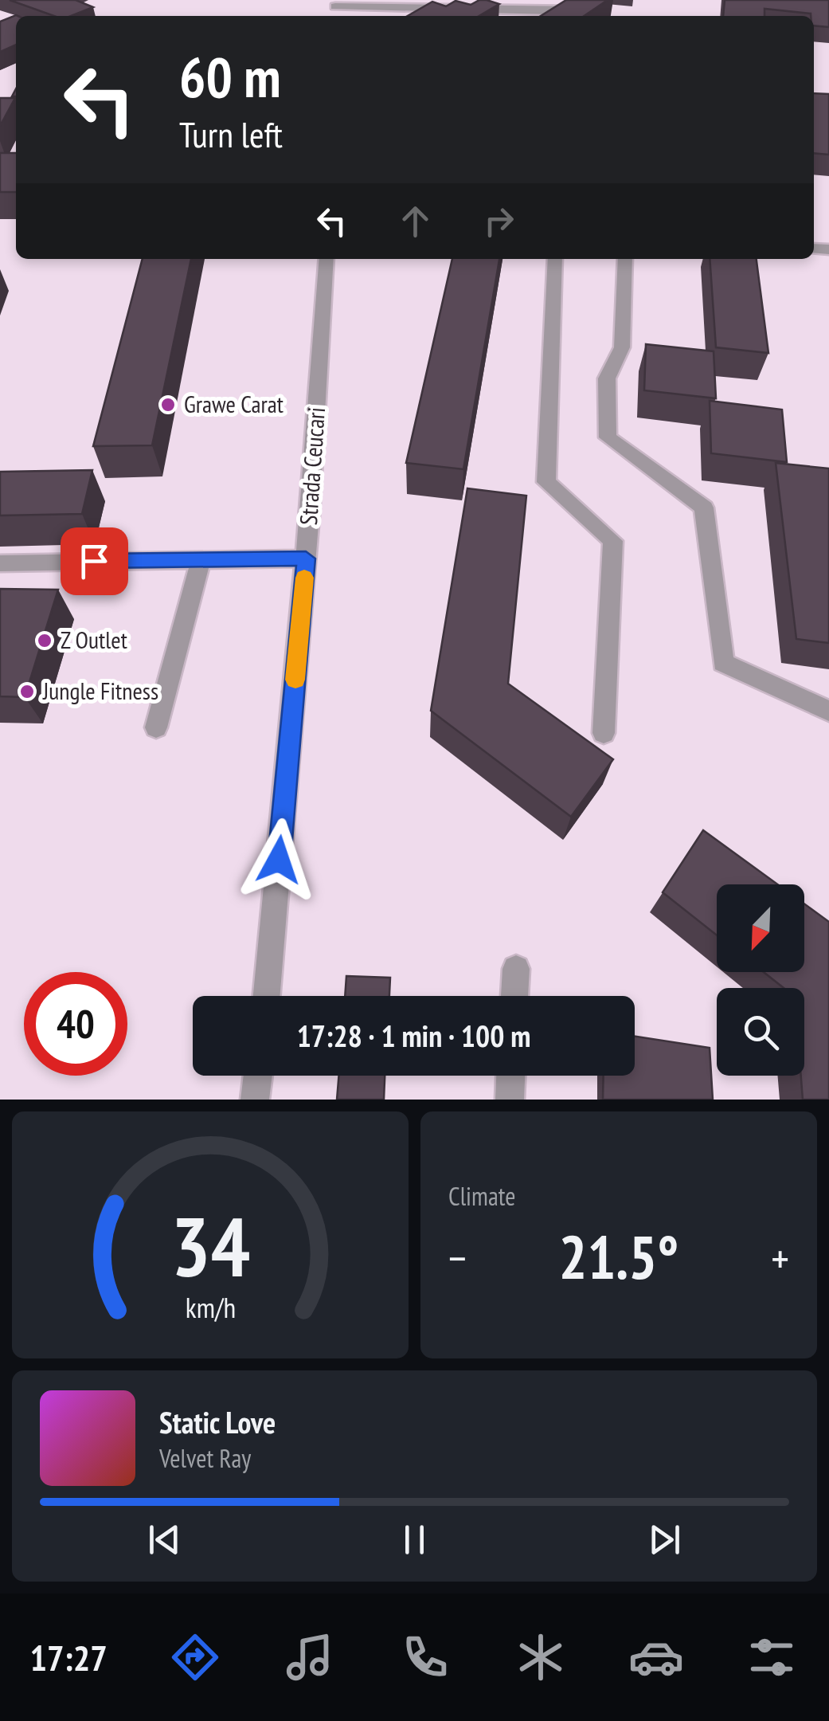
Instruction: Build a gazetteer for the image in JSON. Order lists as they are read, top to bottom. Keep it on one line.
{"streets":{"street":["Strada Ceucari"]},"places":["Grawe Carat","Z Outlet","Jungle Fitness"],"north":"bottom left","page":{"turn":["60 m","Turn left"],"limit":"40","trip":"17:28 · 1 min · 100 m","tile":"Climate","heat":["−","21.5°","+"],"song":["Static Love","Velvet Ray"],"tabs":"17:27","gauge":["34","km/h"]}}
